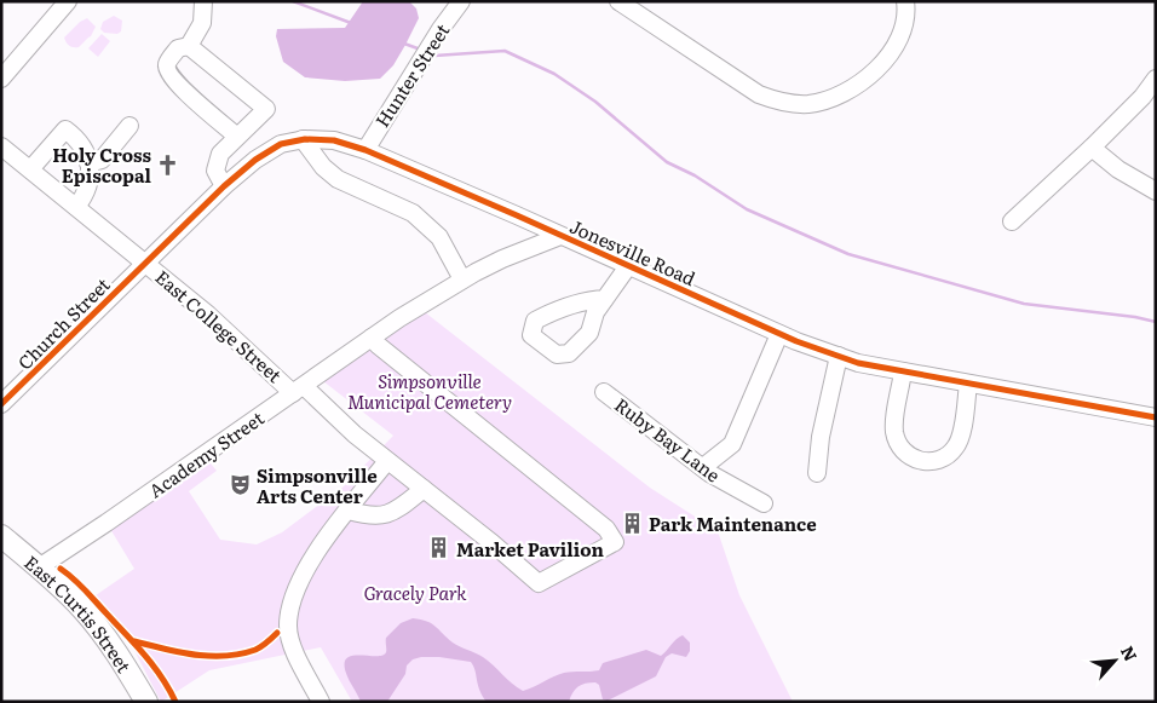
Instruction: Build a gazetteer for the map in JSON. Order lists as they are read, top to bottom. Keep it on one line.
{"streets":{"main road":["East Curtis Street"],"street":["Hunter Street","Jonesville Road","Church Street","East College Street","Ruby Bay Lane","Academy Street"]},"crossings":[["Hunter Street","Jonesville Road"],["Jonesville Road","Church Street"],["Jonesville Road","East College Street"],["Jonesville Road","Academy Street"],["Church Street","East College Street"],["East College Street","Academy Street"],["Academy Street","East Curtis Street"]],"parks":["Simpsonville Municipal Cemetery","Gracely Park"],"places":{"church":["Holy Cross Episcopal"],"theatre":["Simpsonville Arts Center"],"building":["Park Maintenance","Market Pavilion"]},"north":"top right"}
